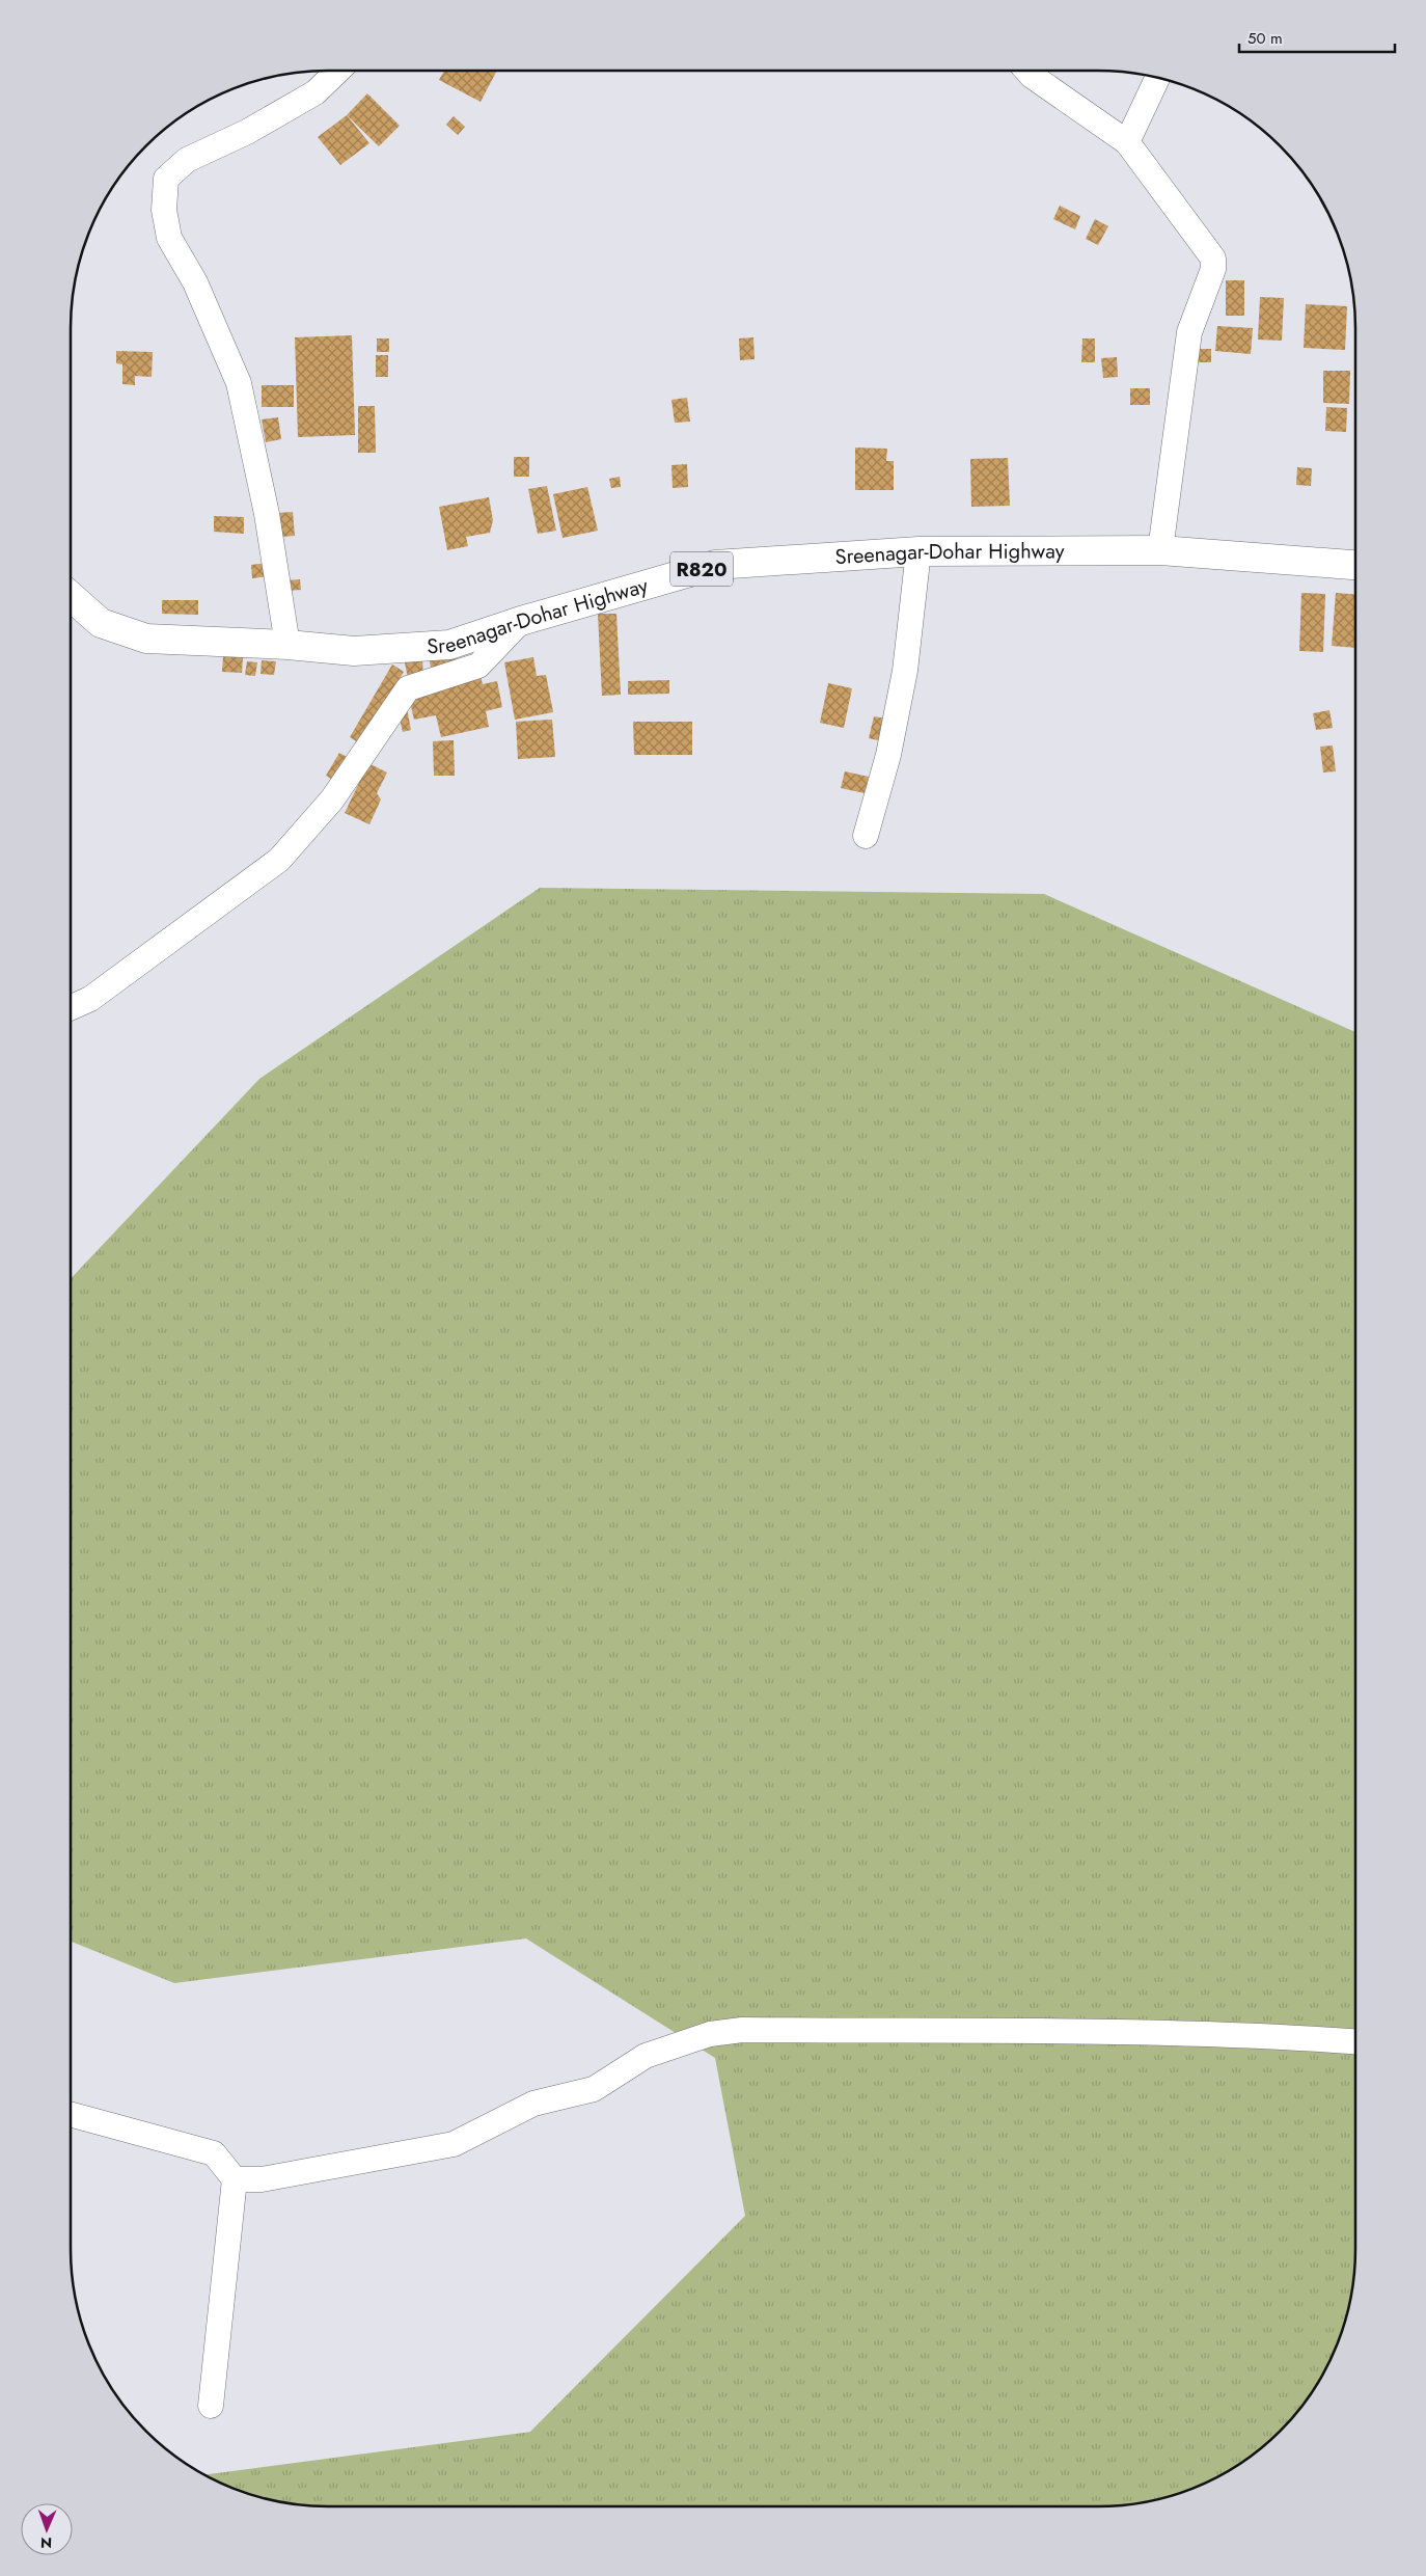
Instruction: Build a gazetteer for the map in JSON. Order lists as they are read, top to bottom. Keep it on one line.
{"streets":{"main road":["Sreenagar-Dohar Highway","R820"]},"scale_bar":"50 m","north":"bottom"}
